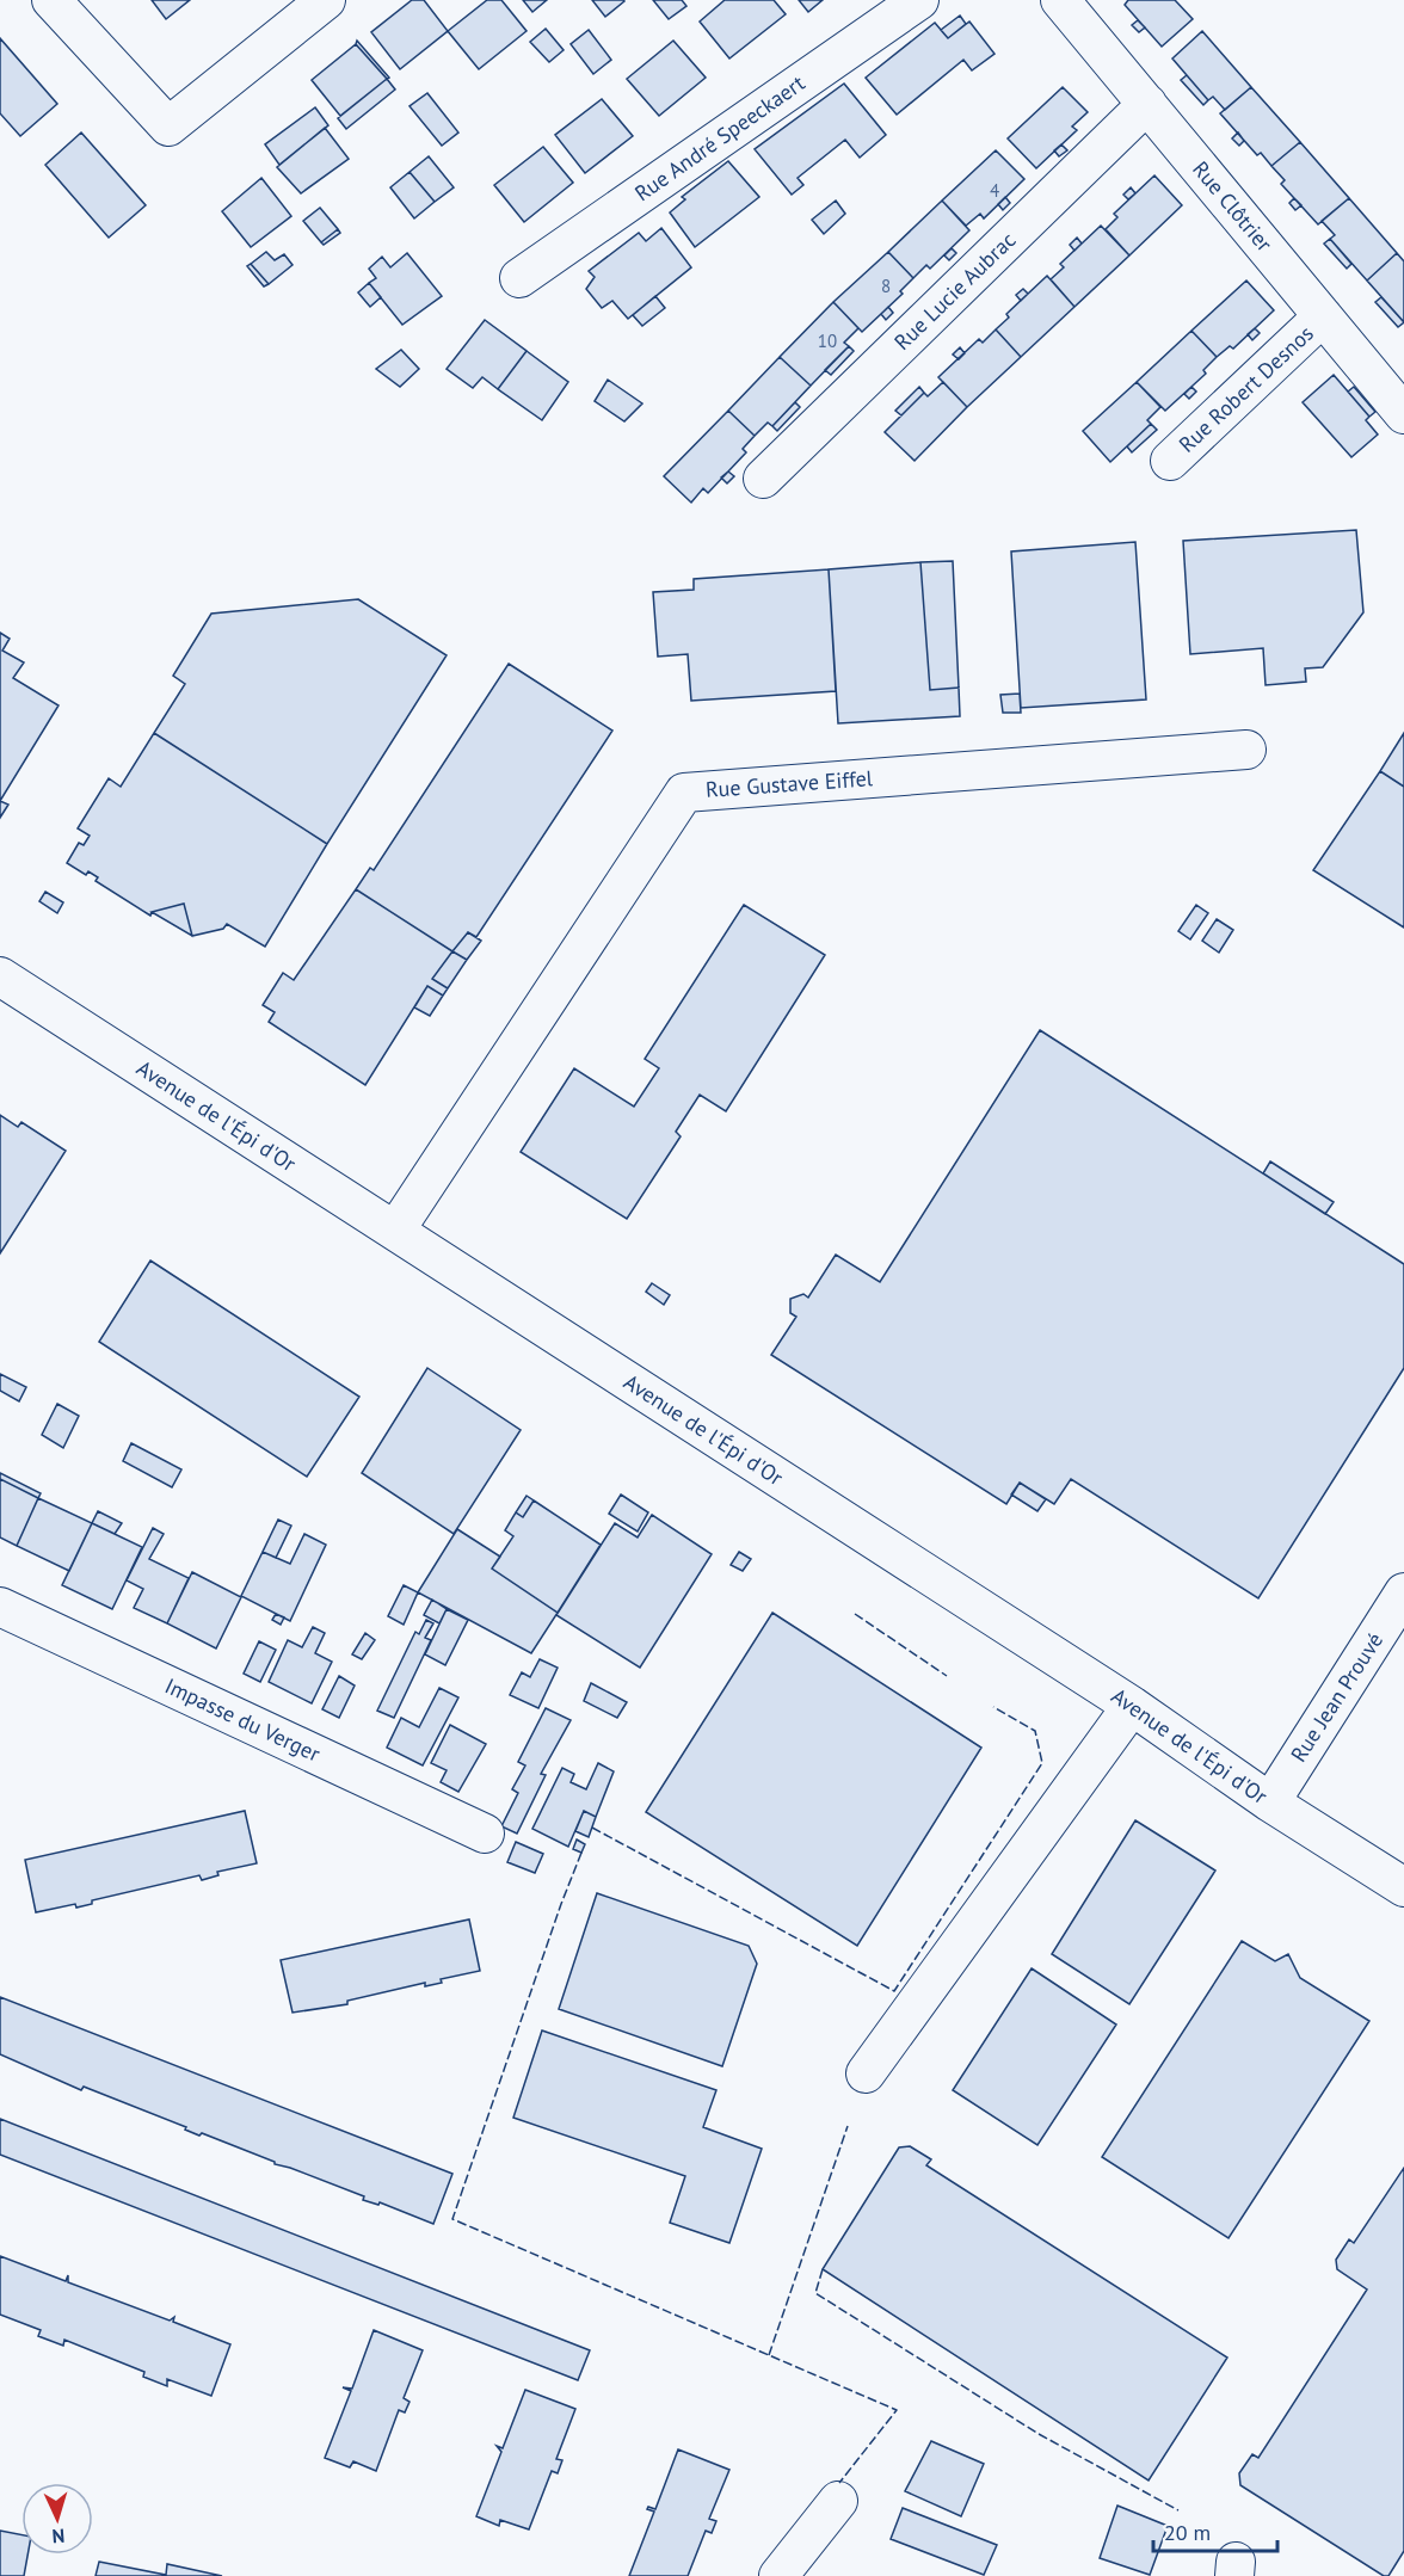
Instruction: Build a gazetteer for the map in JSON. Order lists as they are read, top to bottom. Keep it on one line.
{"streets":{"street":["Rue André Speeckaert","Rue Clôtrier","Rue Lucie Aubrac","Rue Robert Desnos","Rue Gustave Eiffel","Avenue de l'Épi d'Or","Rue Jean Prouvé","Impasse du Verger"]},"crossings":[["Rue Clôtrier","Rue Lucie Aubrac"],["Rue Clôtrier","Rue Robert Desnos"],["Rue Gustave Eiffel","Avenue de l'Épi d'Or"],["Avenue de l'Épi d'Or","Rue Jean Prouvé"]],"house_numbers":["4","8","10"],"scale_bar":"20 m","north":"bottom"}
